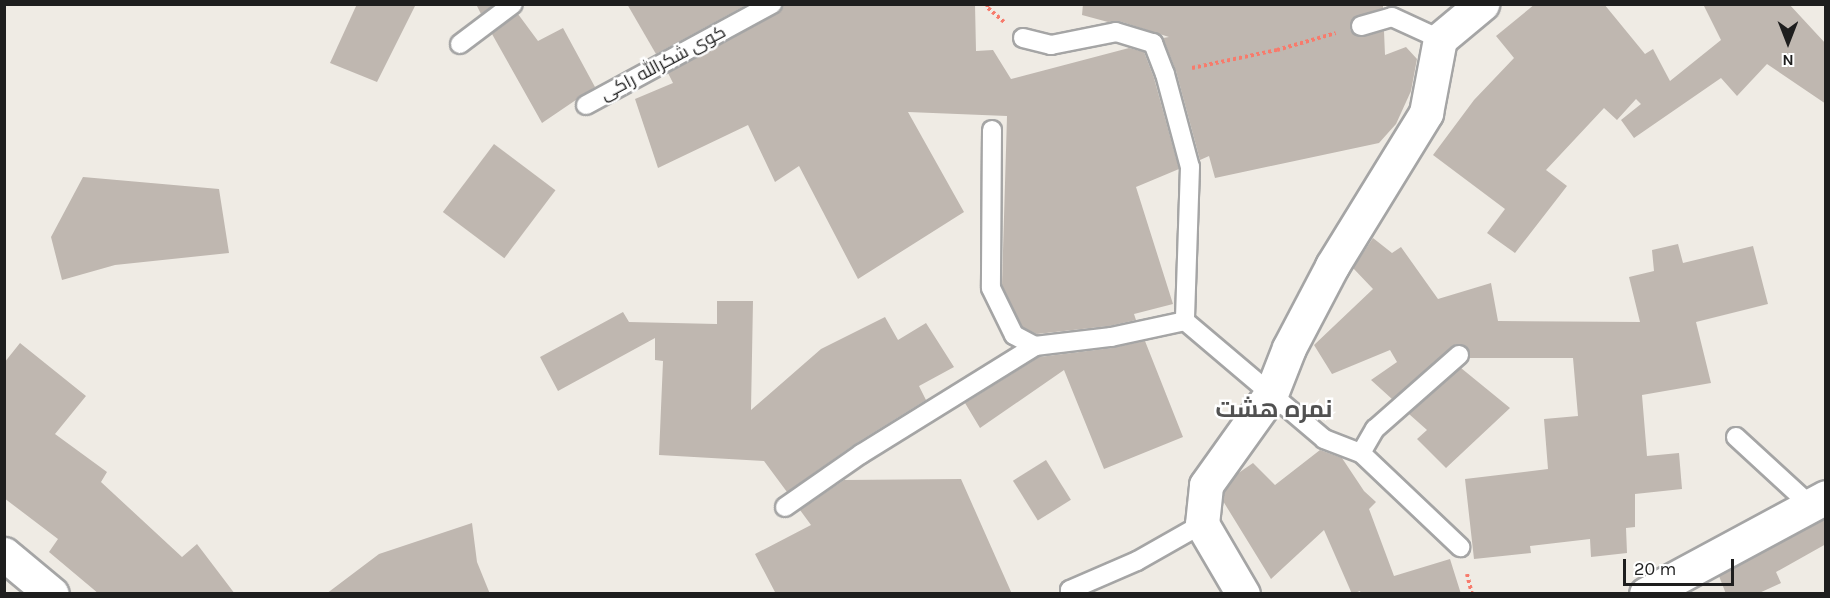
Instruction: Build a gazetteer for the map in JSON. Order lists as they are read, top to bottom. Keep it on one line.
{"streets":{"lane":["کوی شکرالله راکی"]},"districts":["نمره هشت"],"scale_bar":"20 m","north":"bottom"}
